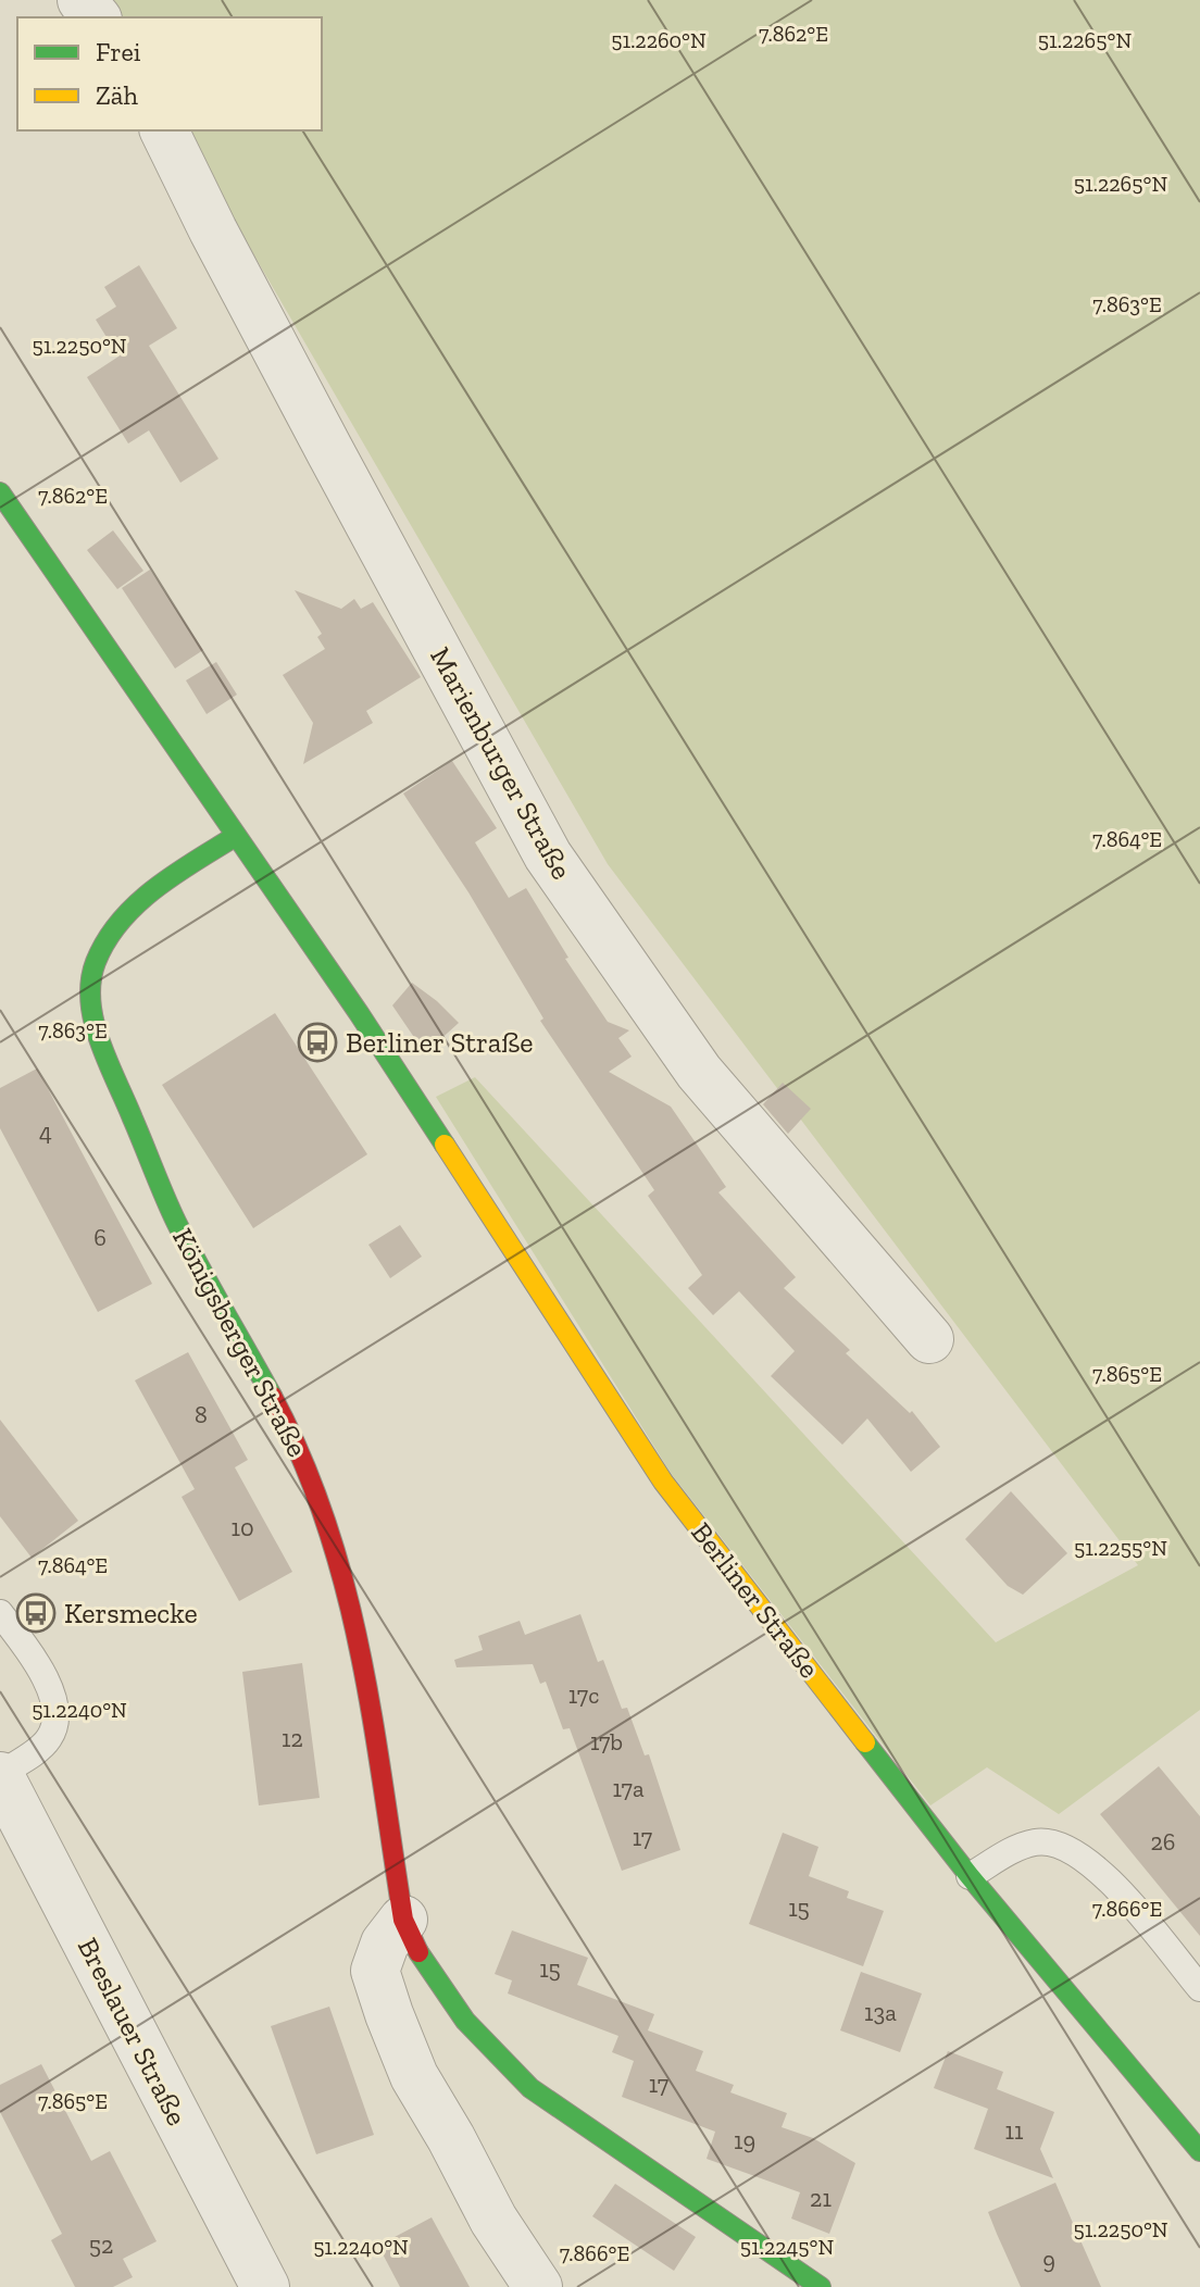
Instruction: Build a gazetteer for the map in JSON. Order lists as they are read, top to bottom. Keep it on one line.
{"streets":{"street":["Marienburger Straße","Königsberger Straße","Berliner Straße","Breslauer Straße"]},"crossings":[["Königsberger Straße","Berliner Straße"]],"places":{"bus stop":["Berliner Straße","Kersmecke"]},"house_numbers":["4","6","8","10","17c","12","17b","17a","17","26","15","15","13a","17","11","19","21","52","9"],"legend":["Frei","Zäh"],"coordinates":["7.862°E","51.2260°N","51.2265°N","7.863°E","51.2250°N","7.864°E","7.865°E","51.2255°N","51.2240°N","7.866°E","51.2245°N"]}
